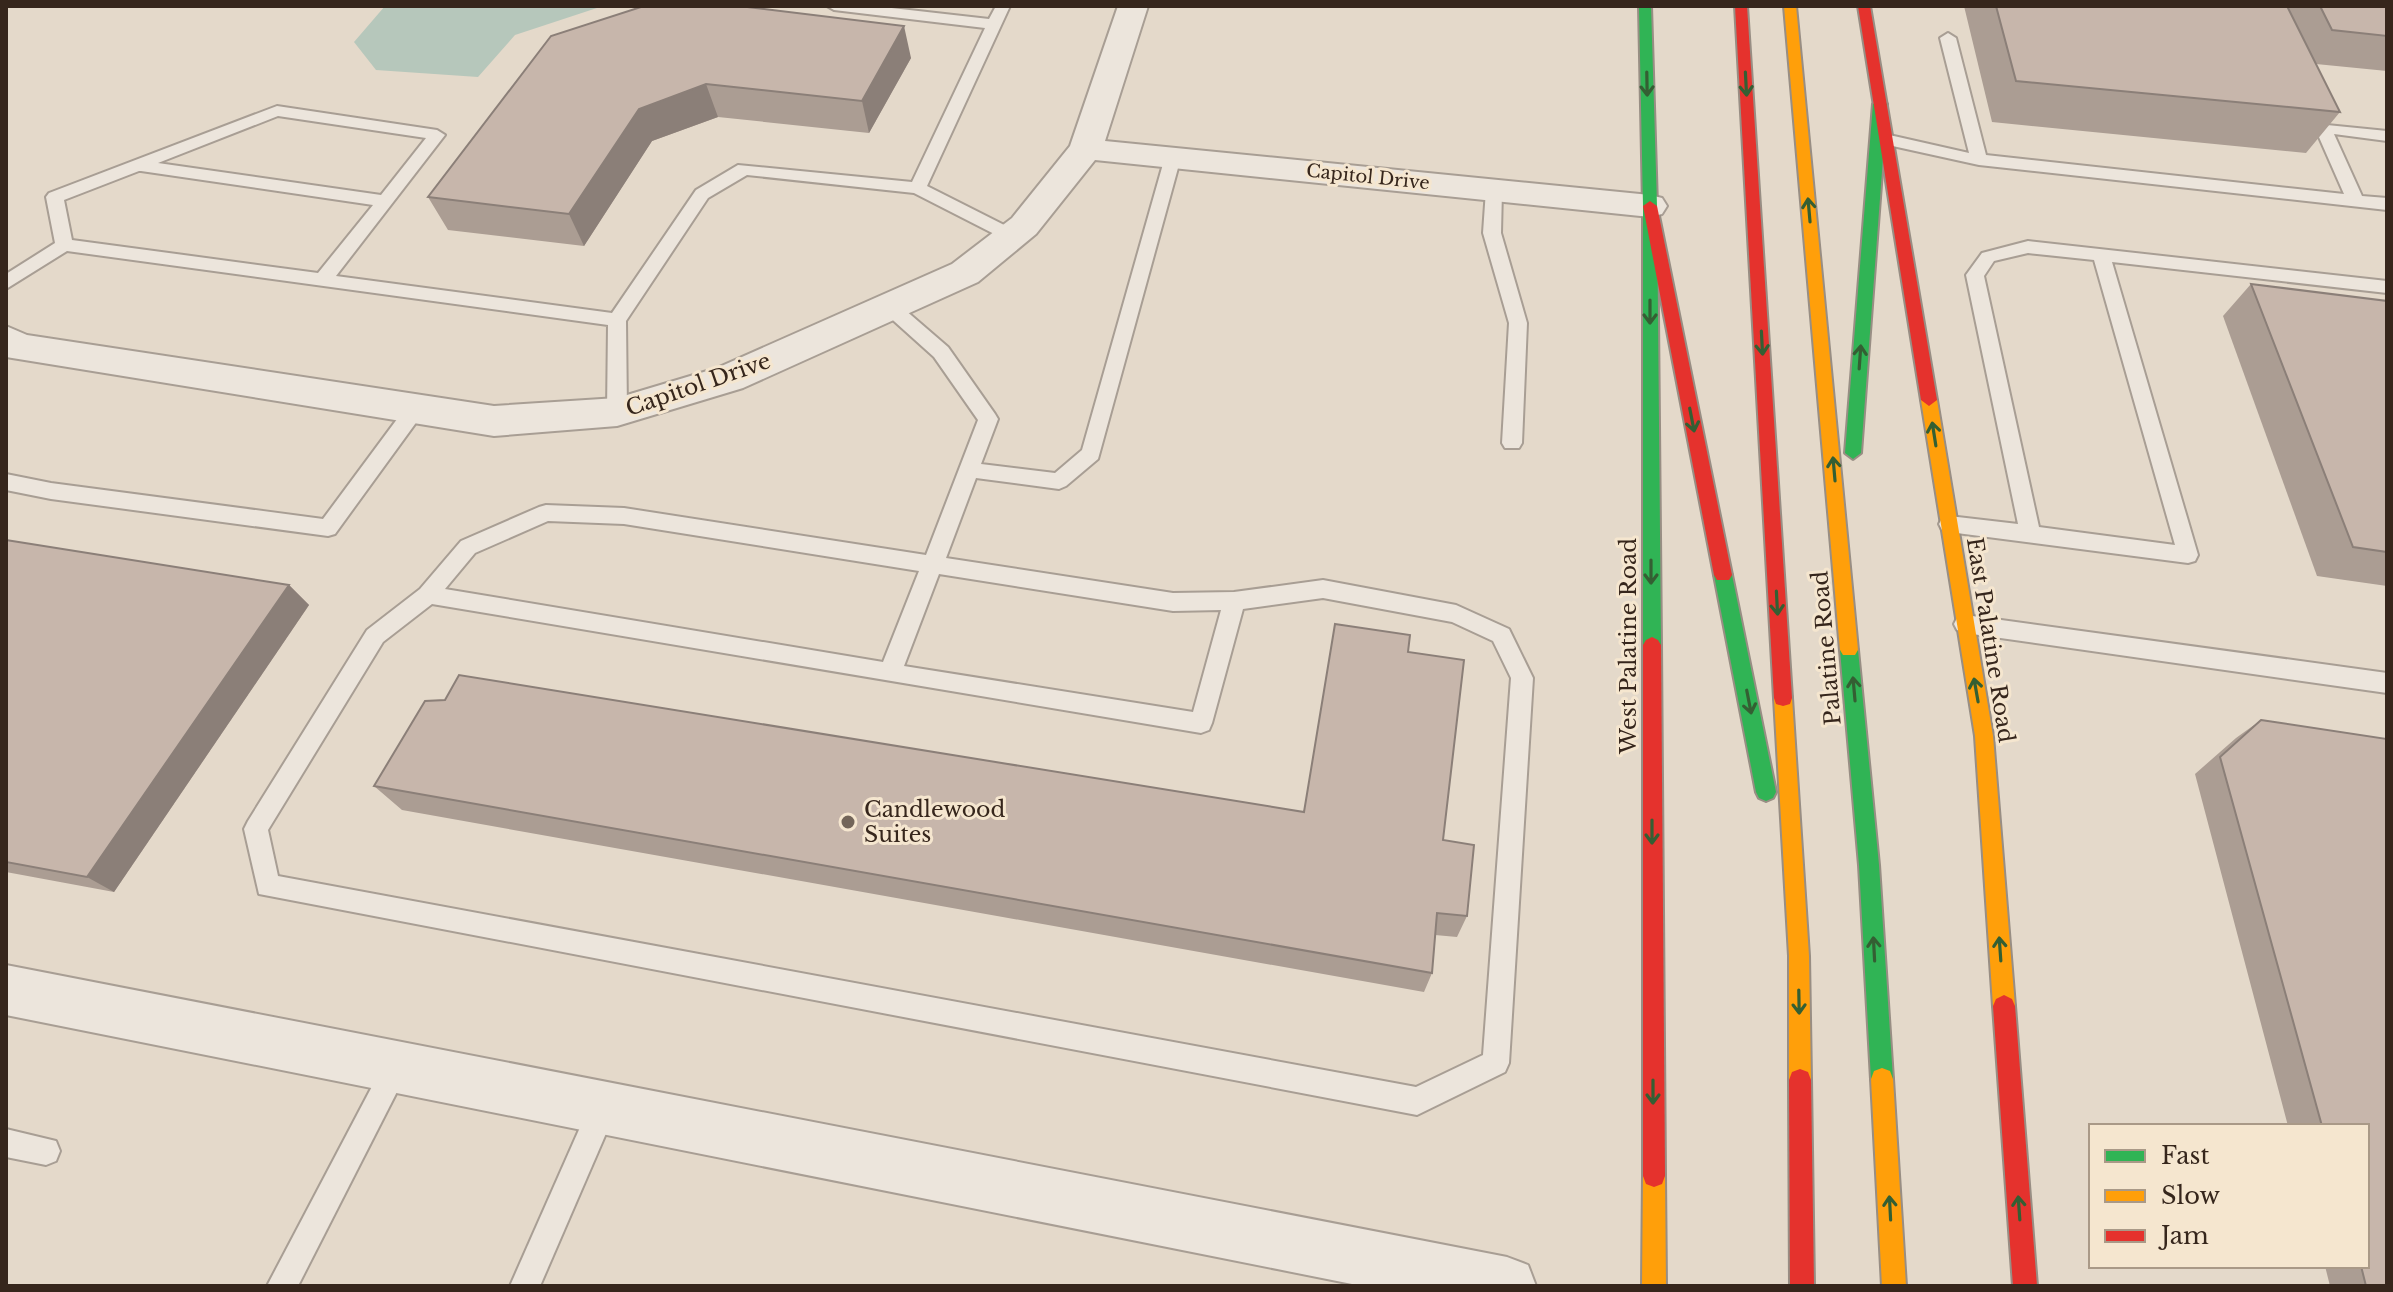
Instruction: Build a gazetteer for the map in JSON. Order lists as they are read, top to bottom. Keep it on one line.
{"streets":{"main road":["East Palatine Road","West Palatine Road","Palatine Road"],"street":["Capitol Drive"]},"crossings":[["Capitol Drive","West Palatine Road"]],"places":["Candlewood Suites"],"legend":["Fast","Slow","Jam"]}
